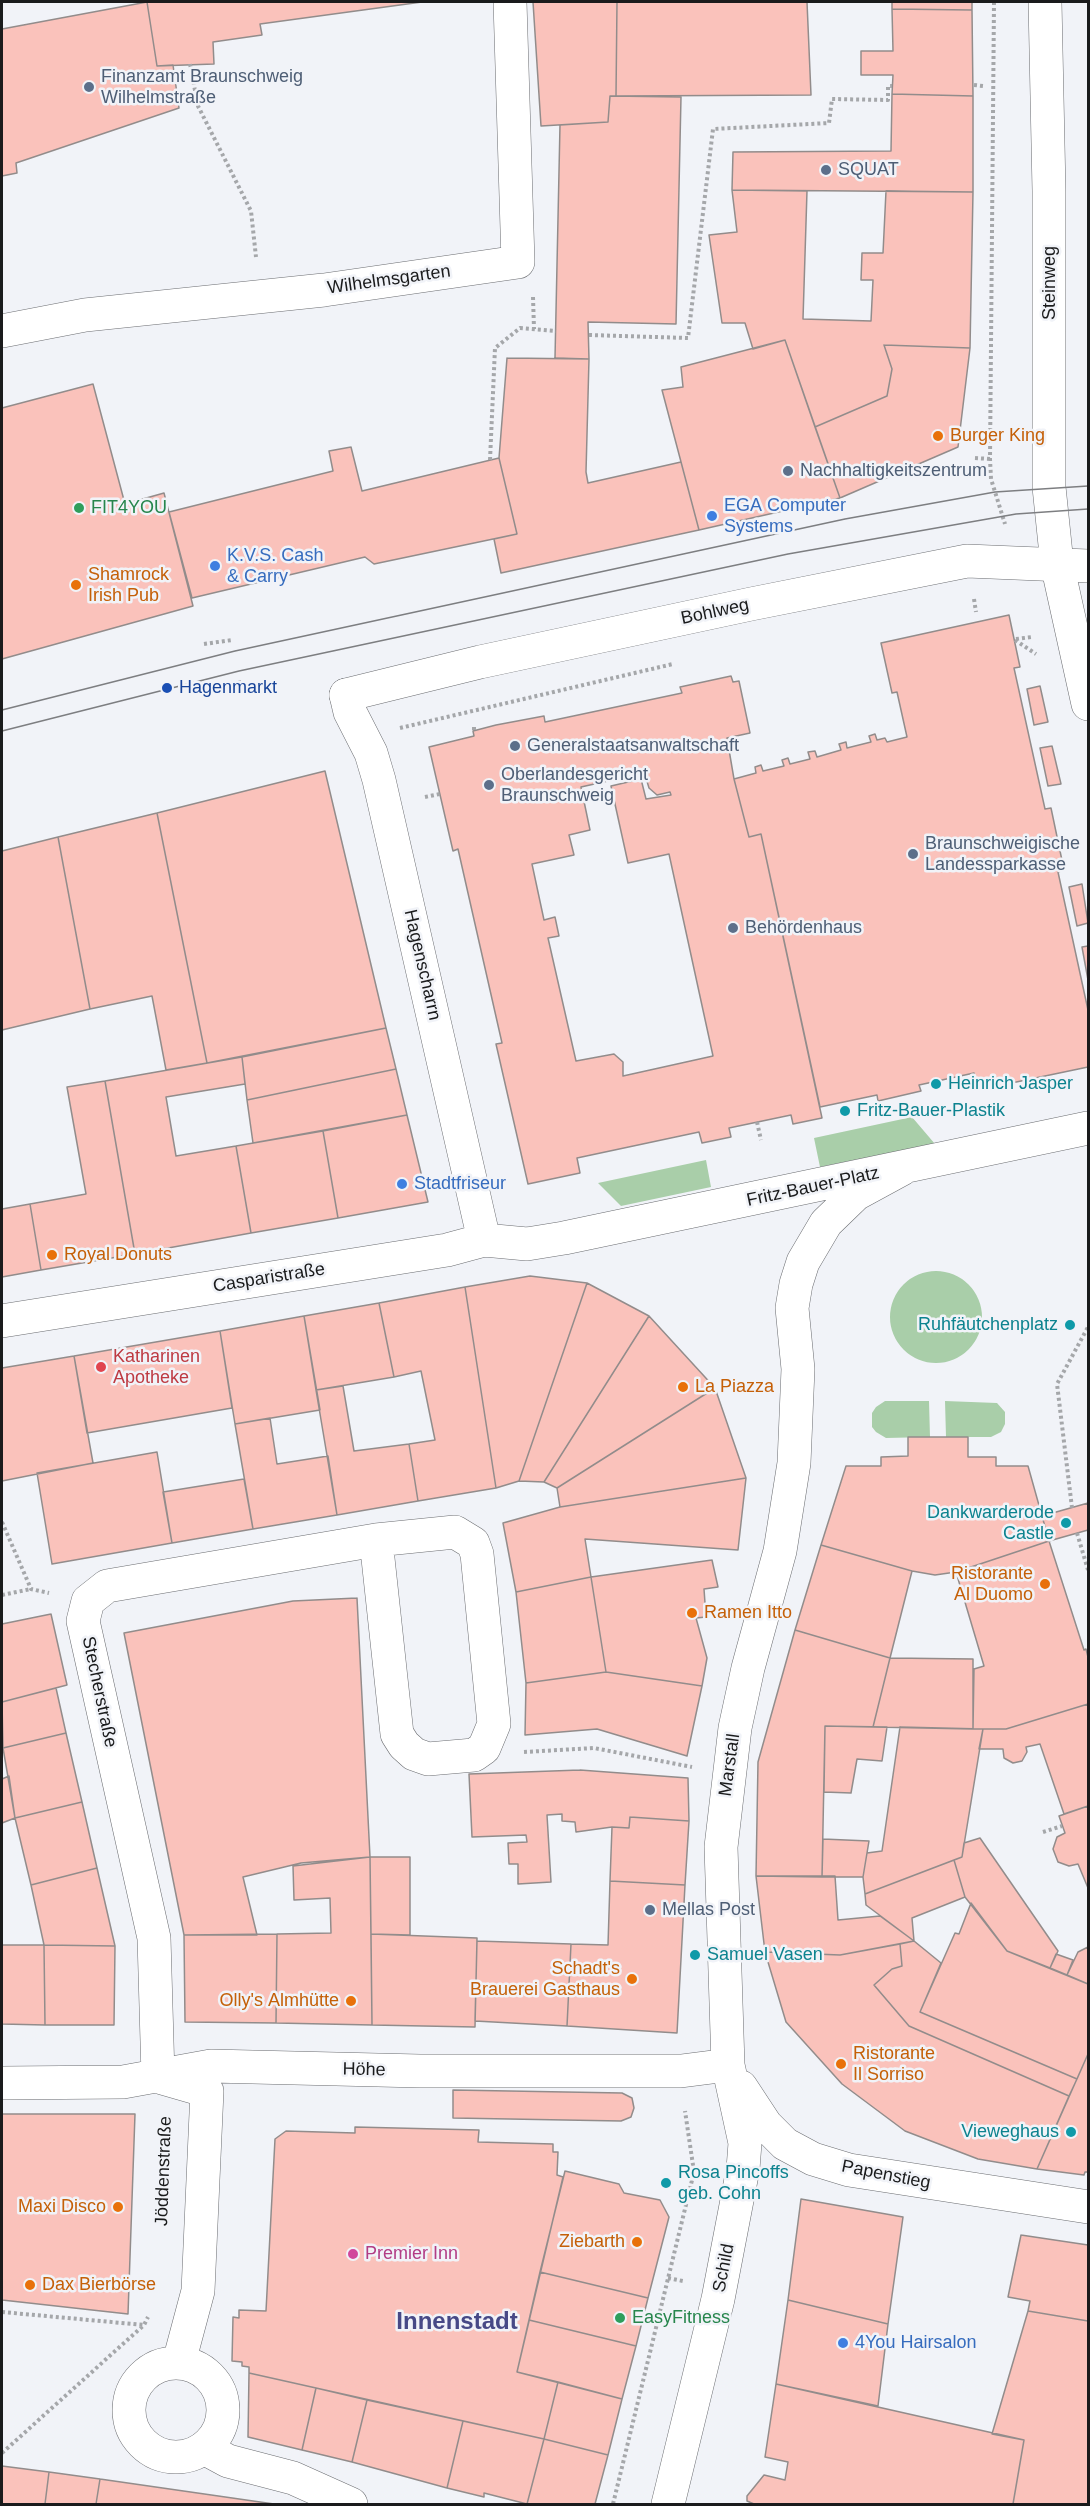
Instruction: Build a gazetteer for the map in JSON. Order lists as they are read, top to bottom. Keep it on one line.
{"streets":{"street":["Wilhelmsgarten","Steinweg","Bohlweg","Hagenscharrn","Fritz-Bauer-Platz","Casparistraße","Stecherstraße","Marstall","Höhe","Papenstieg","Schild"]},"crossings":[["Steinweg","Bohlweg"],["Bohlweg","Hagenscharrn"],["Hagenscharrn","Casparistraße"],["Fritz-Bauer-Platz","Casparistraße"],["Fritz-Bauer-Platz","Marstall"],["Stecherstraße","Höhe"],["Marstall","Höhe"],["Marstall","Papenstieg"],["Marstall","Schild"],["Höhe","Papenstieg"],["Höhe","Schild"],["Papenstieg","Schild"]],"districts":["Innenstadt"],"places":["Finanzamt Braunschweig Wilhelmstraße","SQUAT","Burger King","Nachhaltigkeitszentrum","FIT4YOU","EGA Computer Systems","K.V.S. Cash & Carry","Shamrock Irish Pub","Hagenmarkt","Generalstaatsanwaltschaft","Oberlandesgericht Braunschweig","Braunschweigische Landessparkasse","Behördenhaus","Heinrich Jasper","Fritz-Bauer-Plastik","Stadtfriseur","Royal Donuts","Ruhfäutchenplatz","Katharinen Apotheke","La Piazza","Dankwarderode Castle","Ristorante Al Duomo","Ramen Itto","Mellas Post","Samuel Vasen","Schadt's Brauerei Gasthaus","Olly's Almhütte","Ristorante Il Sorriso","Vieweghaus","Rosa Pincoffs geb. Cohn","Maxi Disco","Ziebarth","Premier Inn","Dax Bierbörse","EasyFitness","4You Hairsalon"]}
